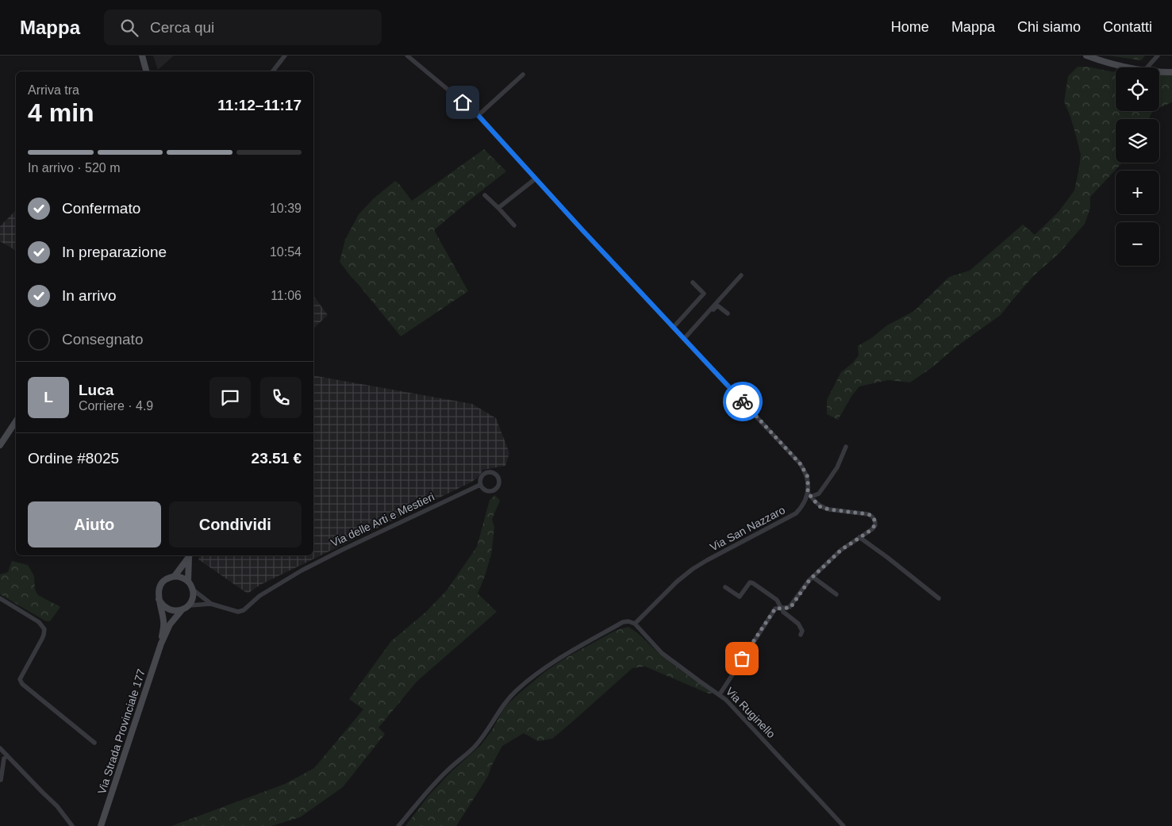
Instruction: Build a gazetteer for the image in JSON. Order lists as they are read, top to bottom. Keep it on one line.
{"streets":{"main road":["Via Strada Provinciale 177"],"street":["Via delle Arti e Mestieri","Via San Nazzaro","Via Ruginello"]},"crossings":[["Via delle Arti e Mestieri","Via Strada Provinciale 177"],["Via San Nazzaro","Via Ruginello"]],"page":{"header":"Mappa","search":"Cerca qui","nav":["Home","Mappa","Chi siamo","Contatti"],"map_buttons":["+","−"],"heading":["4 min","Arriva tra","11:12–11:17"],"panel":["Luca","Corriere · 4.9","Ordine #8025","23.51 €"],"bar":"In arrivo · 520 m","list":[["Confermato","10:39"],["In preparazione","10:54"],["In arrivo","11:06"],"Consegnato"],"round":"L","buttons":["Aiuto","Condividi"]}}
